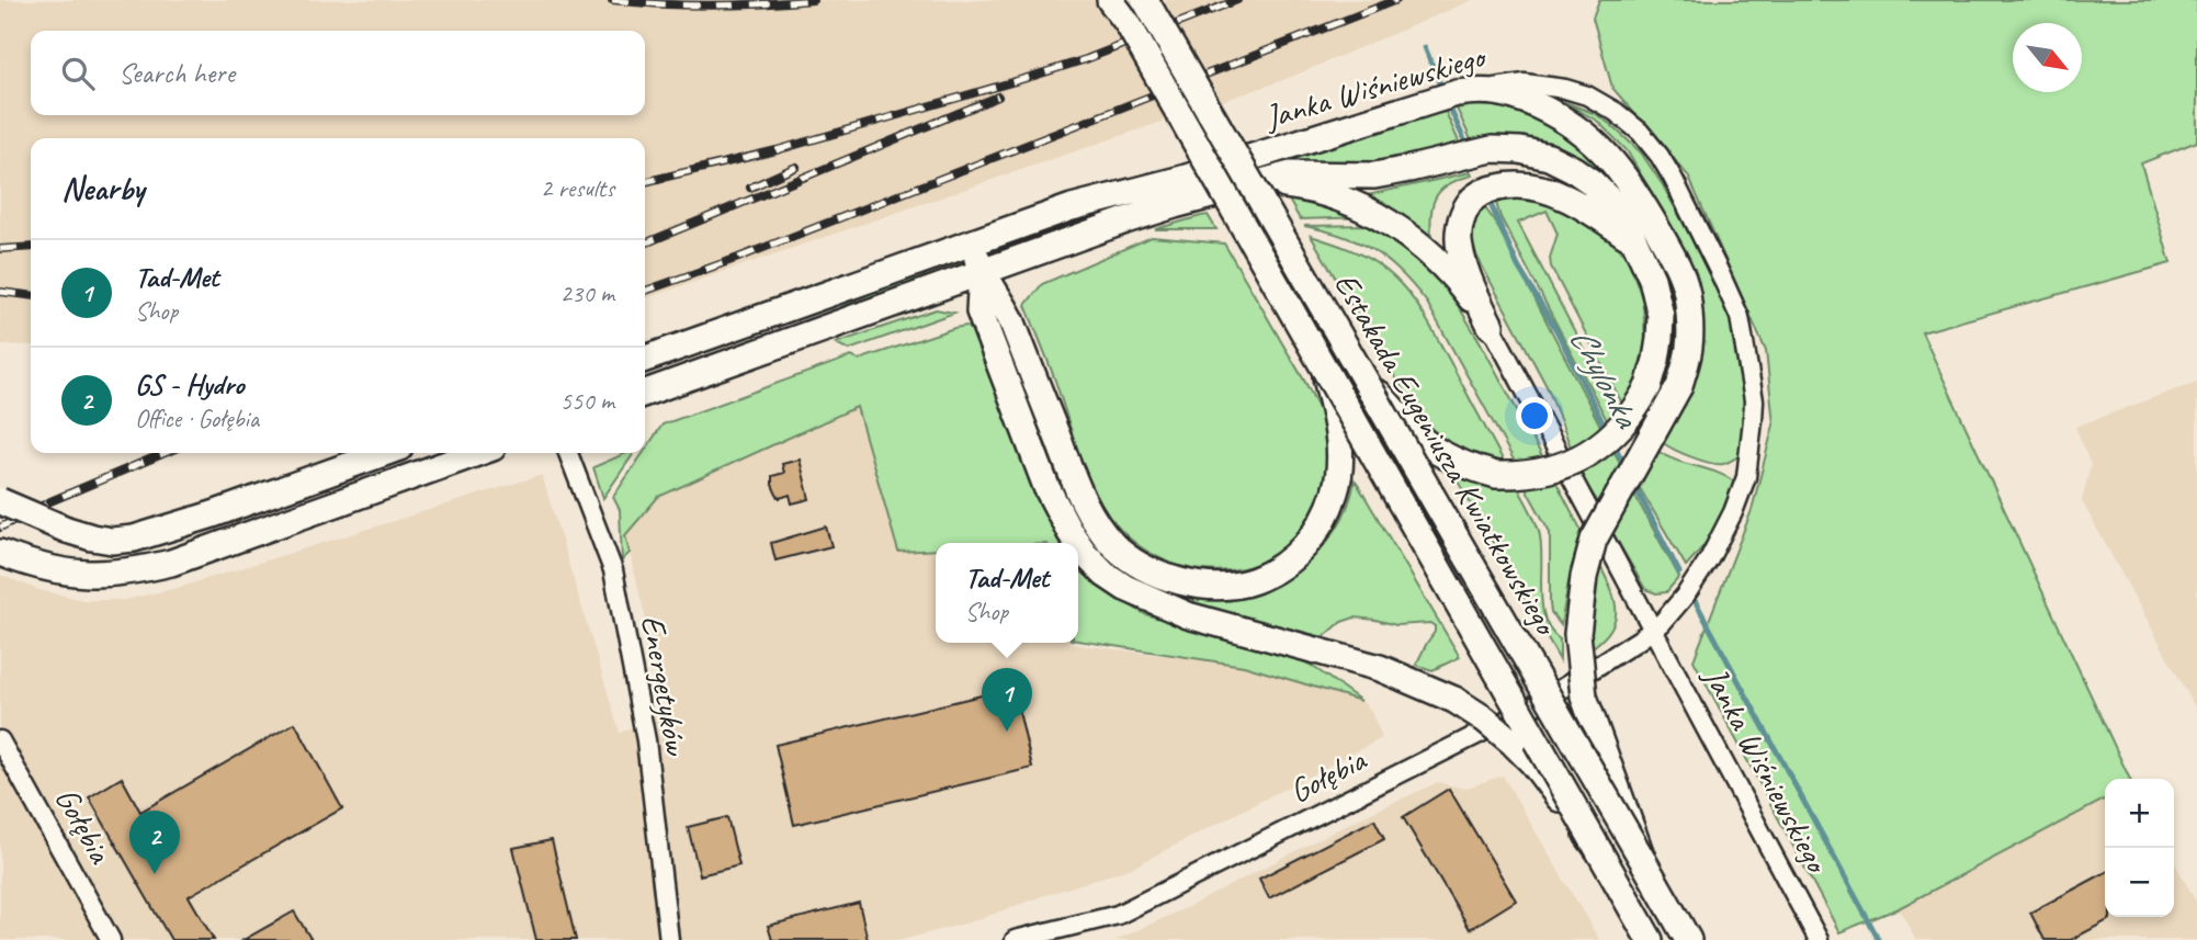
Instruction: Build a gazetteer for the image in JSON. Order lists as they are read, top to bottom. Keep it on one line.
{"streets":{"highway":["Janka Wiśniewskiego","Estakada Eugeniusza Kwiatkowskiego"],"street":["Energetyków","Gołębia"]},"crossings":[["Janka Wiśniewskiego","Gołębia"]],"water":["Chylonka"],"north":"bottom right","page":{"search":"Search here","heading":["Nearby","2 results"],"list":[{"mark":"1","name":"Tad-Met","note":"Shop","value":"230 m"},{"mark":"2","name":"GS - Hydro","note":"Office · Gołębia","value":"550 m"}],"popup":["Tad-Met","Shop"],"pins":["1","2"],"map_buttons":["+","−"]}}
